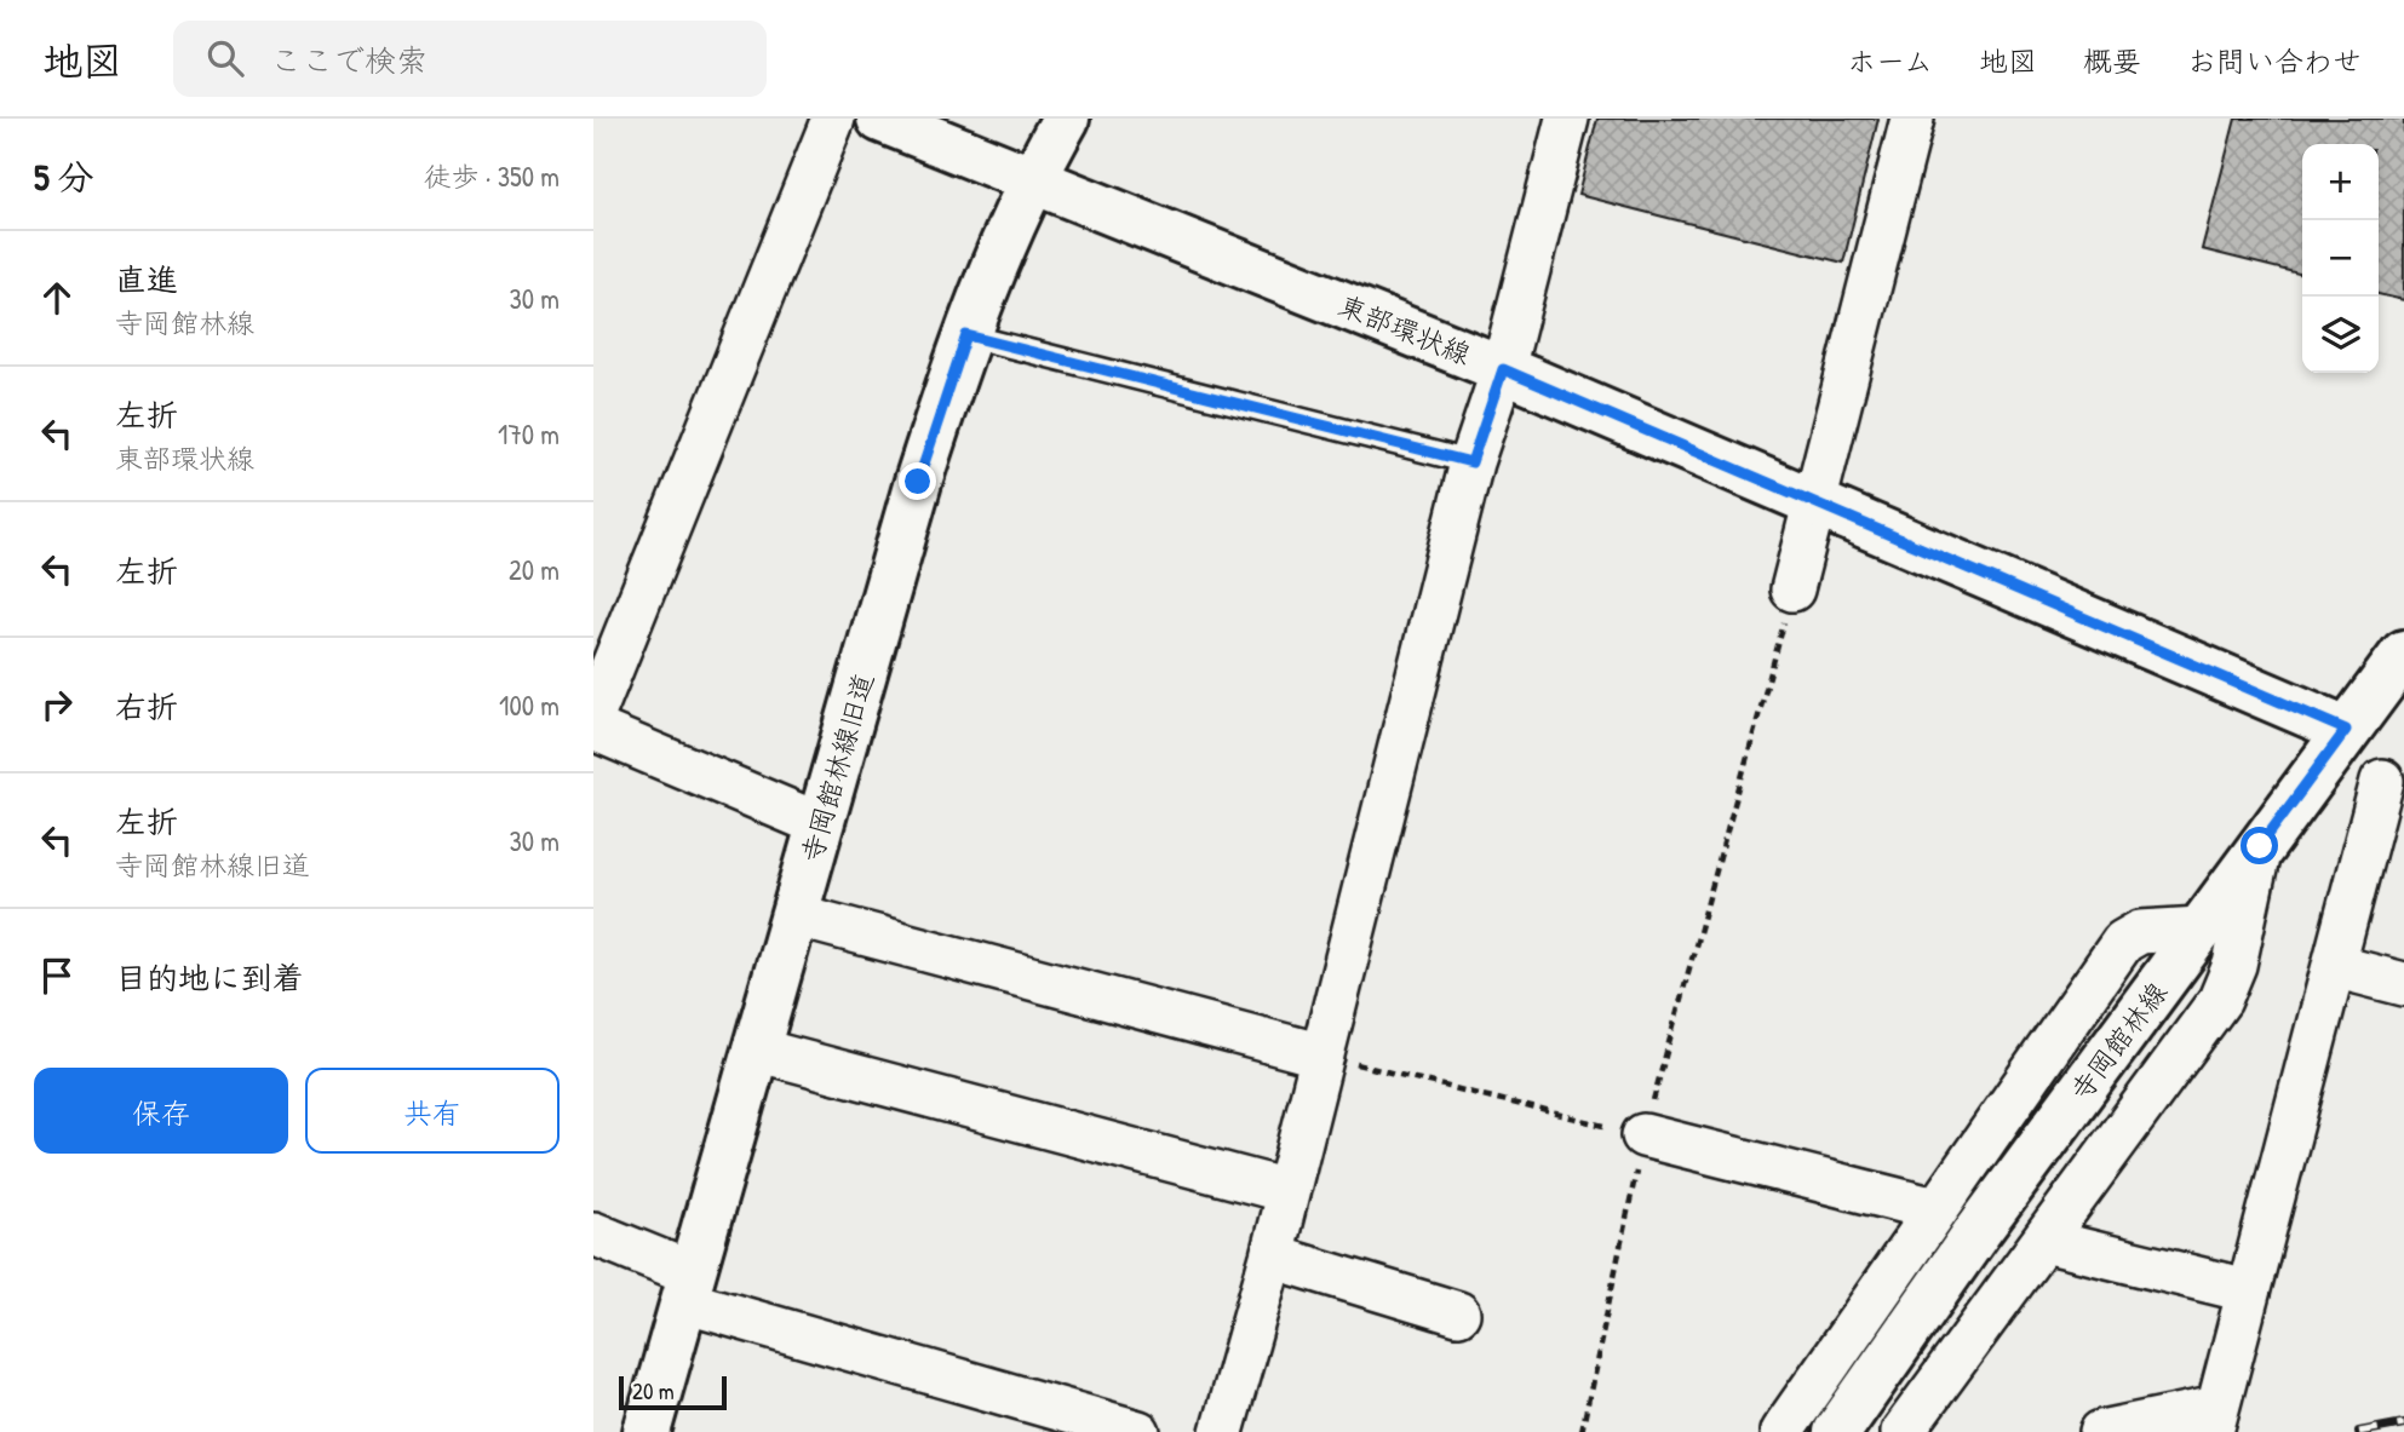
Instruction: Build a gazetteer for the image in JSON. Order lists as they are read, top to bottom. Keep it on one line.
{"streets":{"street":["東部環状線","寺岡館林線旧道","寺岡館林線"]},"crossings":[["東部環状線","寺岡館林線旧道"],["東部環状線","寺岡館林線"]],"scale_bar":"20 m","page":{"header":"地図","search":"ここで検索","nav":["ホーム","地図","概要","お問い合わせ"],"heading":["5 分","徒歩 · 350 m"],"map_buttons":["+","−"],"list":[["直進","寺岡館林線","30 m"],["左折","東部環状線","170 m"],["左折","20 m"],["右折","100 m"],["左折","寺岡館林線旧道","30 m"],"目的地に到着"],"buttons":["保存","共有"],"scale":"20 m"}}
